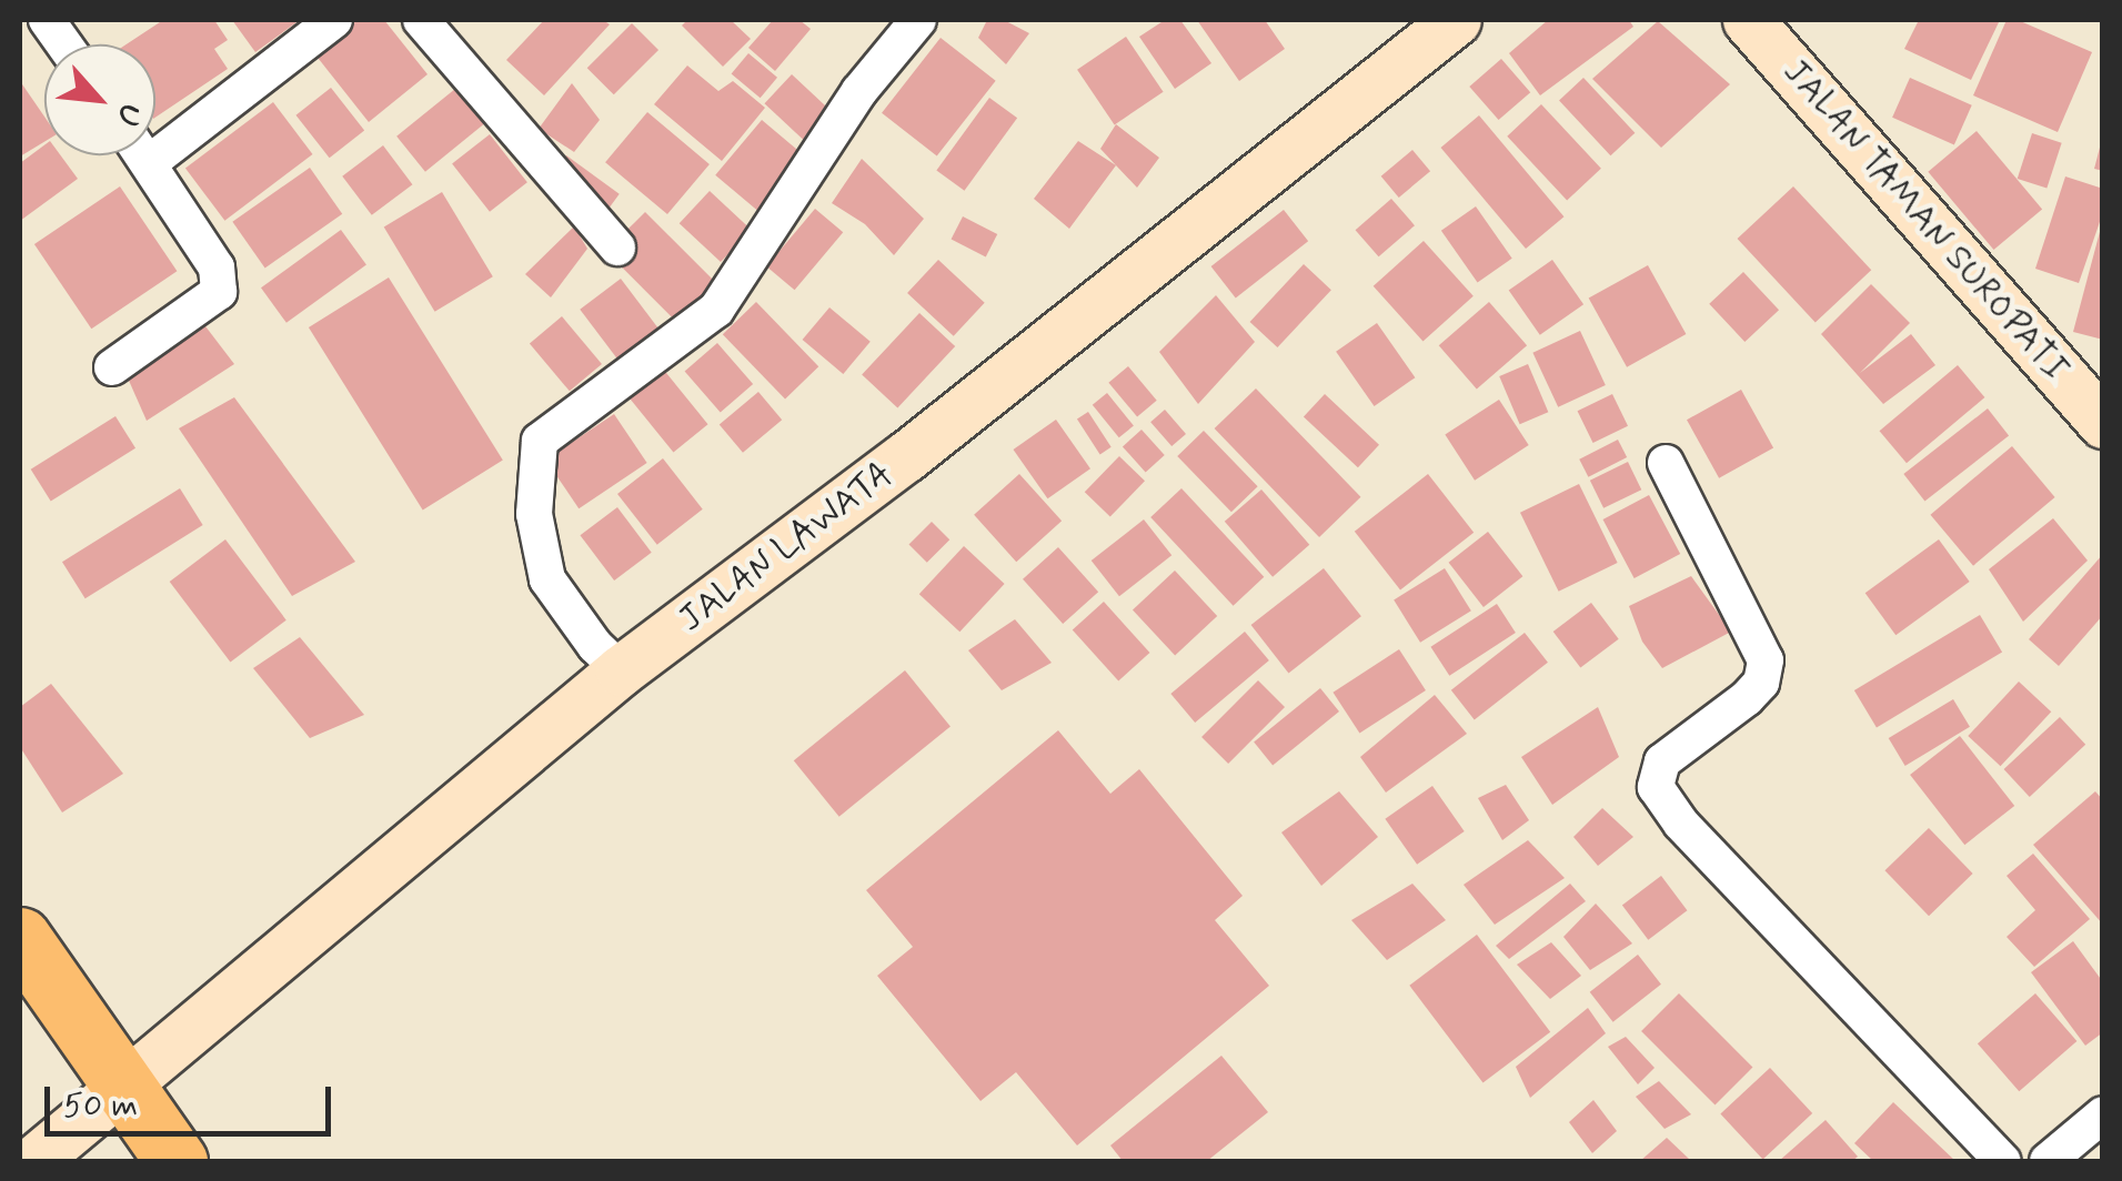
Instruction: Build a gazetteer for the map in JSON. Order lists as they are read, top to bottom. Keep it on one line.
{"streets":{"street":["JALAN TAMAN SUROPATI","JALAN LAWATA"]},"scale_bar":"50 m","north":"bottom right"}
